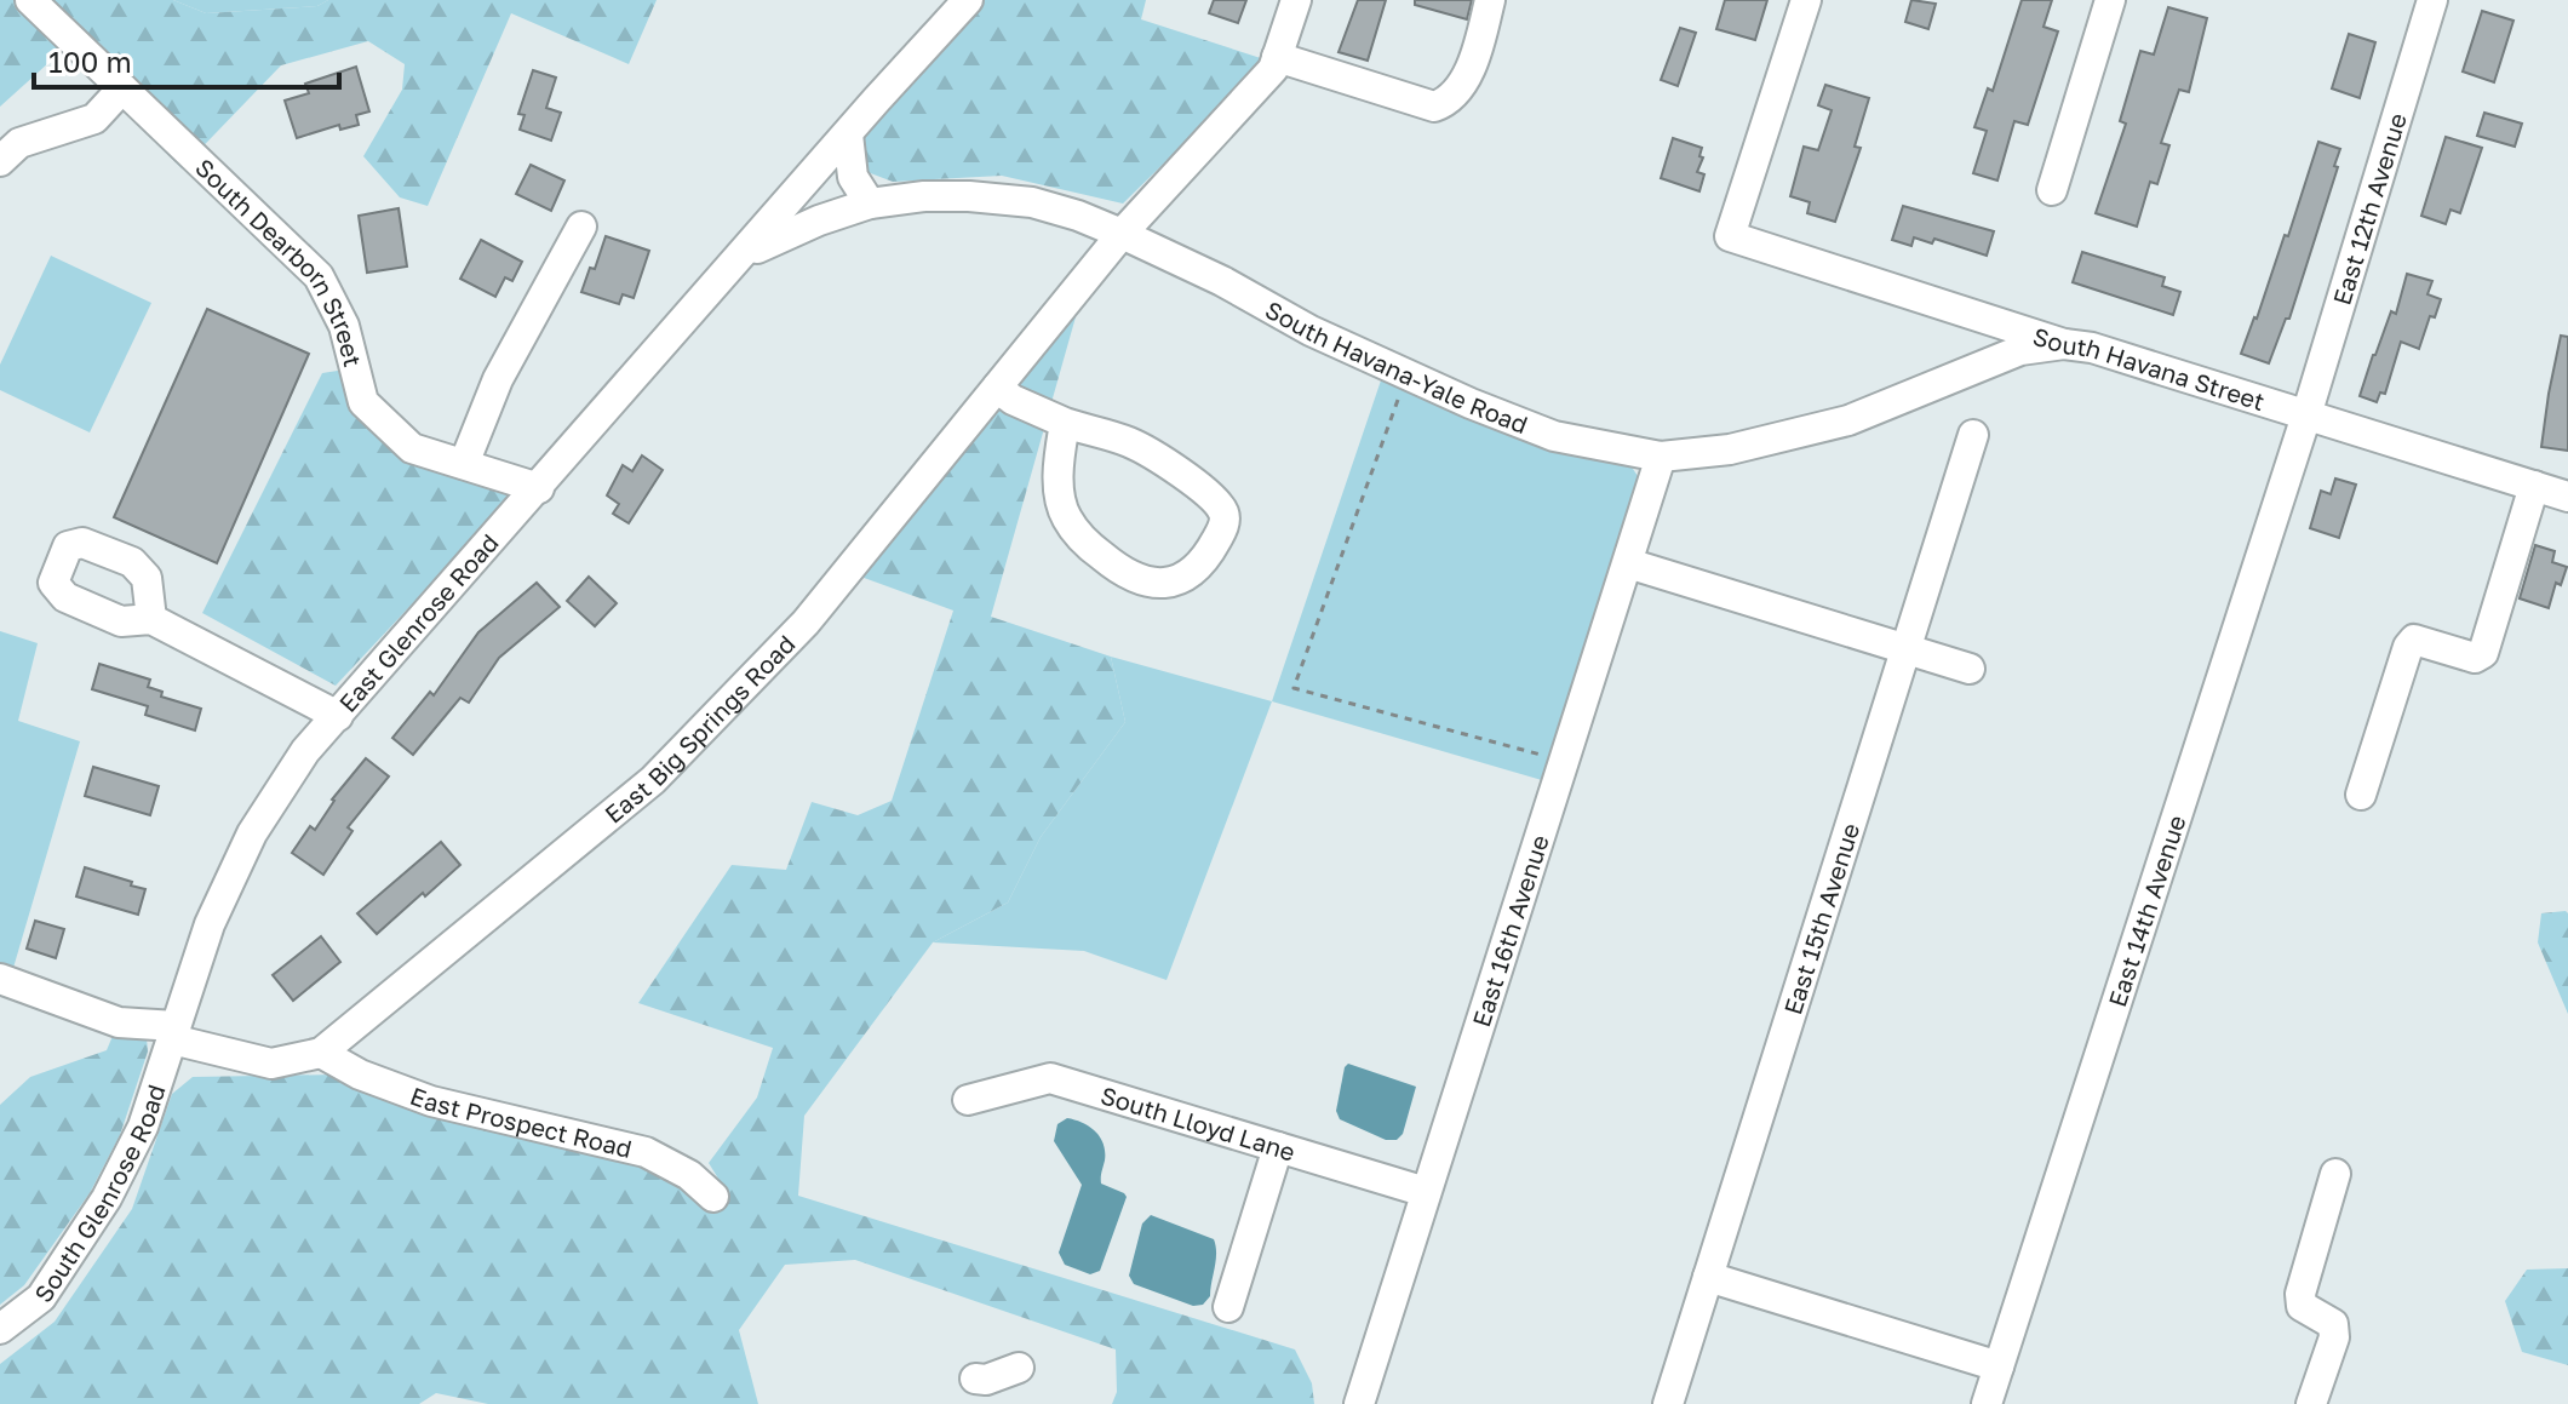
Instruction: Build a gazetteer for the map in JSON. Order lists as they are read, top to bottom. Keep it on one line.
{"streets":{"street":["East 12th Avenue","South Dearborn Street","South Havana-Yale Road","South Havana Street","East Glenrose Road","East Big Springs Road","East 14th Avenue","East 15th Avenue","East 16th Avenue","East Prospect Road","South Lloyd Lane","South Glenrose Road"]},"crossings":[["East 12th Avenue","South Havana Street"],["East 12th Avenue","East 14th Avenue"],["South Dearborn Street","East Glenrose Road"],["South Havana-Yale Road","South Havana Street"],["South Havana-Yale Road","East Glenrose Road"],["South Havana-Yale Road","East Big Springs Road"],["South Havana-Yale Road","East 16th Avenue"],["South Havana Street","East 14th Avenue"],["East Glenrose Road","East Big Springs Road"],["East Glenrose Road","South Glenrose Road"],["East Big Springs Road","East Prospect Road"],["East Big Springs Road","South Glenrose Road"],["East 16th Avenue","South Lloyd Lane"]],"scale_bar":"100 m"}
